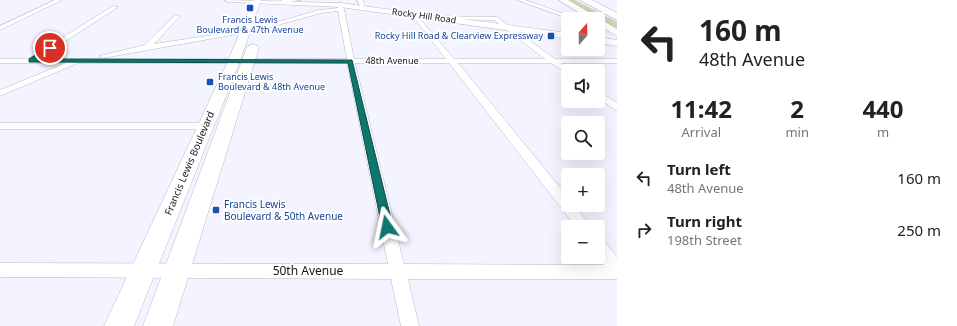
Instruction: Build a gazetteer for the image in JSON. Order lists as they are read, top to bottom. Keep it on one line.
{"streets":{"main road":["Francis Lewis Boulevard"],"street":["Rocky Hill Road","48th Avenue","50th Avenue"]},"crossings":[["Rocky Hill Road","Francis Lewis Boulevard"],["48th Avenue","Francis Lewis Boulevard"],["Francis Lewis Boulevard","50th Avenue"]],"places":{"transit":["Francis Lewis Boulevard & 47th Avenue","Rocky Hill Road & Clearview Expressway","Francis Lewis Boulevard & 48th Avenue","Francis Lewis Boulevard & 50th Avenue"]},"north":"top","page":{"turn":["160 m","48th Avenue"],"map_buttons":["+","−"],"eta":["11:42","Arrival","2","min","440","m"],"list":[{"name":"Turn left","note":"48th Avenue","value":"160 m"},{"name":"Turn right","note":"198th Street","value":"250 m"}]}}
